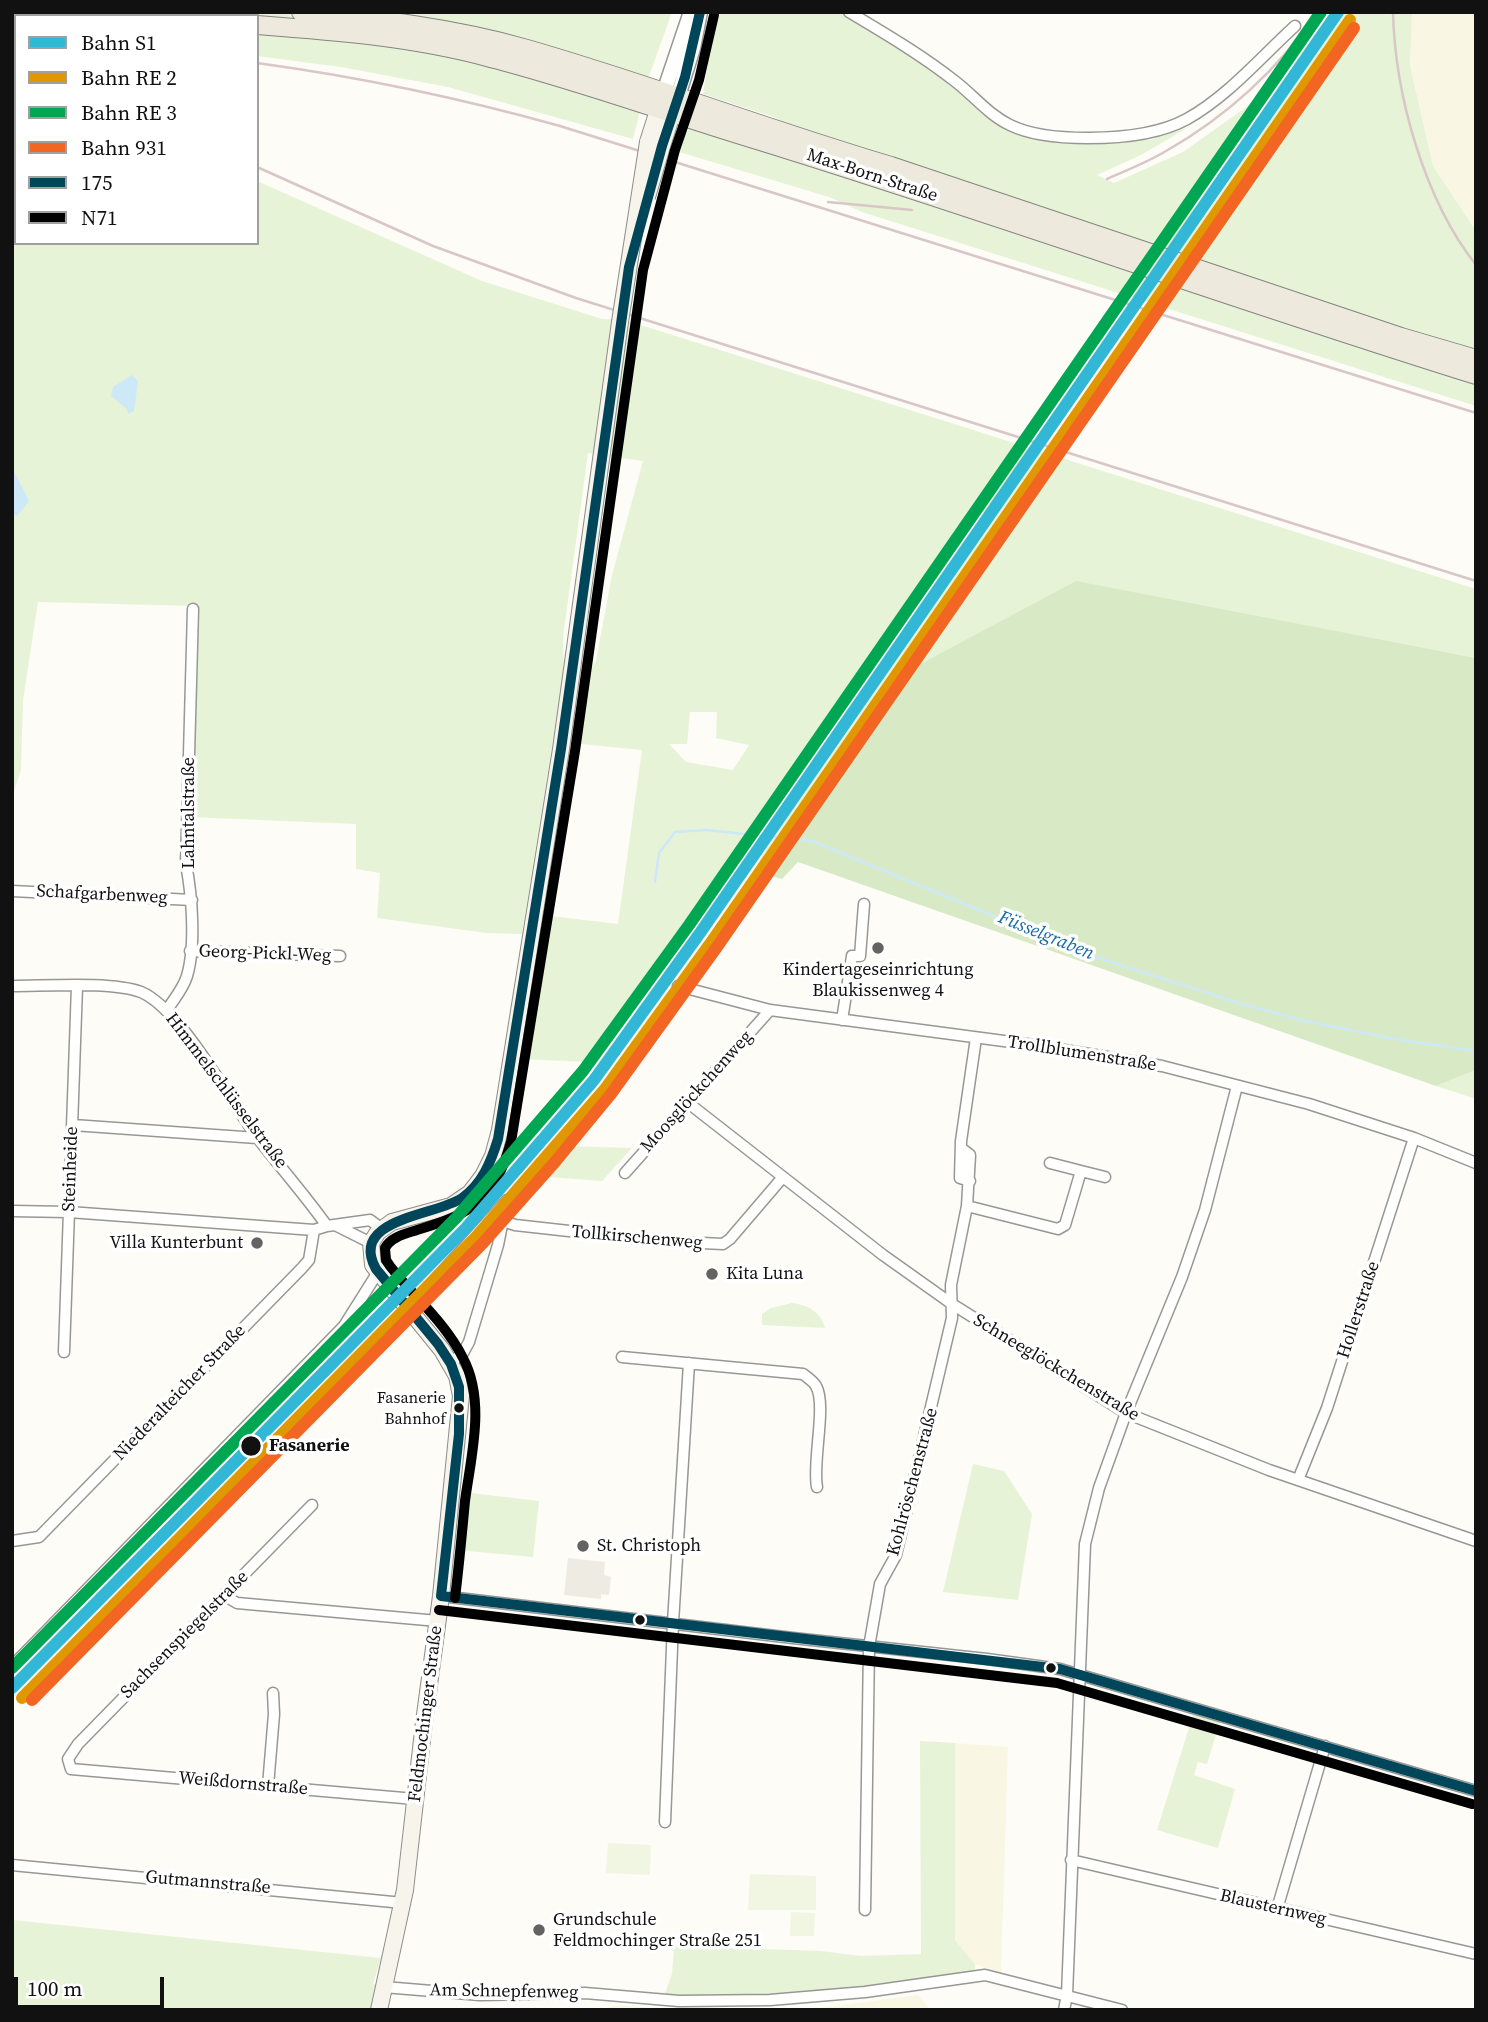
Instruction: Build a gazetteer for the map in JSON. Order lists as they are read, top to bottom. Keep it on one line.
{"streets":{"main road":["Max-Born-Straße","Feldmochinger Straße"],"street":["Lahntalstraße","Schafgarbenweg","Georg-Pickl-Weg","Trollblumenstraße","Himmelschlüsselstraße","Moosglöckchenweg","Steinheide","Tollkirschenweg","Hollerstraße","Schneeglöckchenstraße","Niederalteicher Straße","Kohlröschenstraße","Sachsenspiegelstraße","Weißdornstraße","Gutmannstraße","Blausternweg","Am Schnepfenweg"]},"crossings":[["Lahntalstraße","Schafgarbenweg"],["Lahntalstraße","Georg-Pickl-Weg"],["Lahntalstraße","Himmelschlüsselstraße"],["Trollblumenstraße","Moosglöckchenweg"],["Trollblumenstraße","Hollerstraße"],["Trollblumenstraße","Kohlröschenstraße"],["Himmelschlüsselstraße","Steinheide"],["Moosglöckchenweg","Schneeglöckchenstraße"],["Tollkirschenweg","Schneeglöckchenstraße"],["Hollerstraße","Schneeglöckchenstraße"],["Schneeglöckchenstraße","Kohlröschenstraße"],["Sachsenspiegelstraße","Weißdornstraße"],["Feldmochinger Straße","Weißdornstraße"],["Feldmochinger Straße","Gutmannstraße"],["Feldmochinger Straße","Am Schnepfenweg"]],"water":["Füsselgraben"],"places":["Kindertageseinrichtung Blaukissenweg 4","Villa Kunterbunt","Kita Luna","Fasanerie Bahnhof","Fasanerie","St. Christoph","Grundschule Feldmochinger Straße 251"],"lines":["rail line S1","transit line 175","transit line N71","rail line 931"],"legend":["Bahn S1","Bahn RE 2","Bahn RE 3","Bahn 931","175","N71"],"scale_bar":"100 m"}
